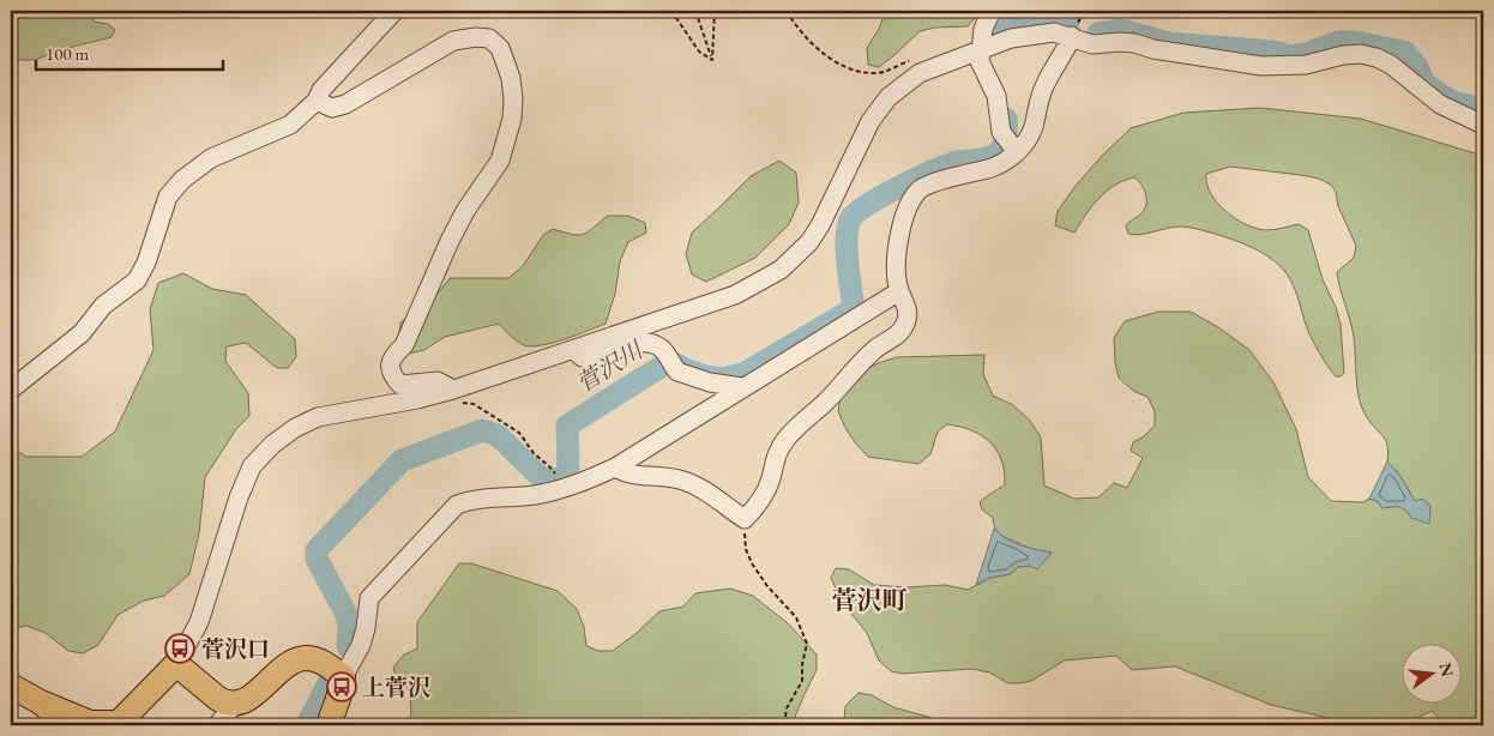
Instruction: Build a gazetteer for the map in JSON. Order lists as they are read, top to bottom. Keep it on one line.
{"districts":["菅沢町"],"water":["菅沢川"],"places":{"bus stop":["菅沢口","上菅沢"]},"scale_bar":"100 m","north":"right"}
